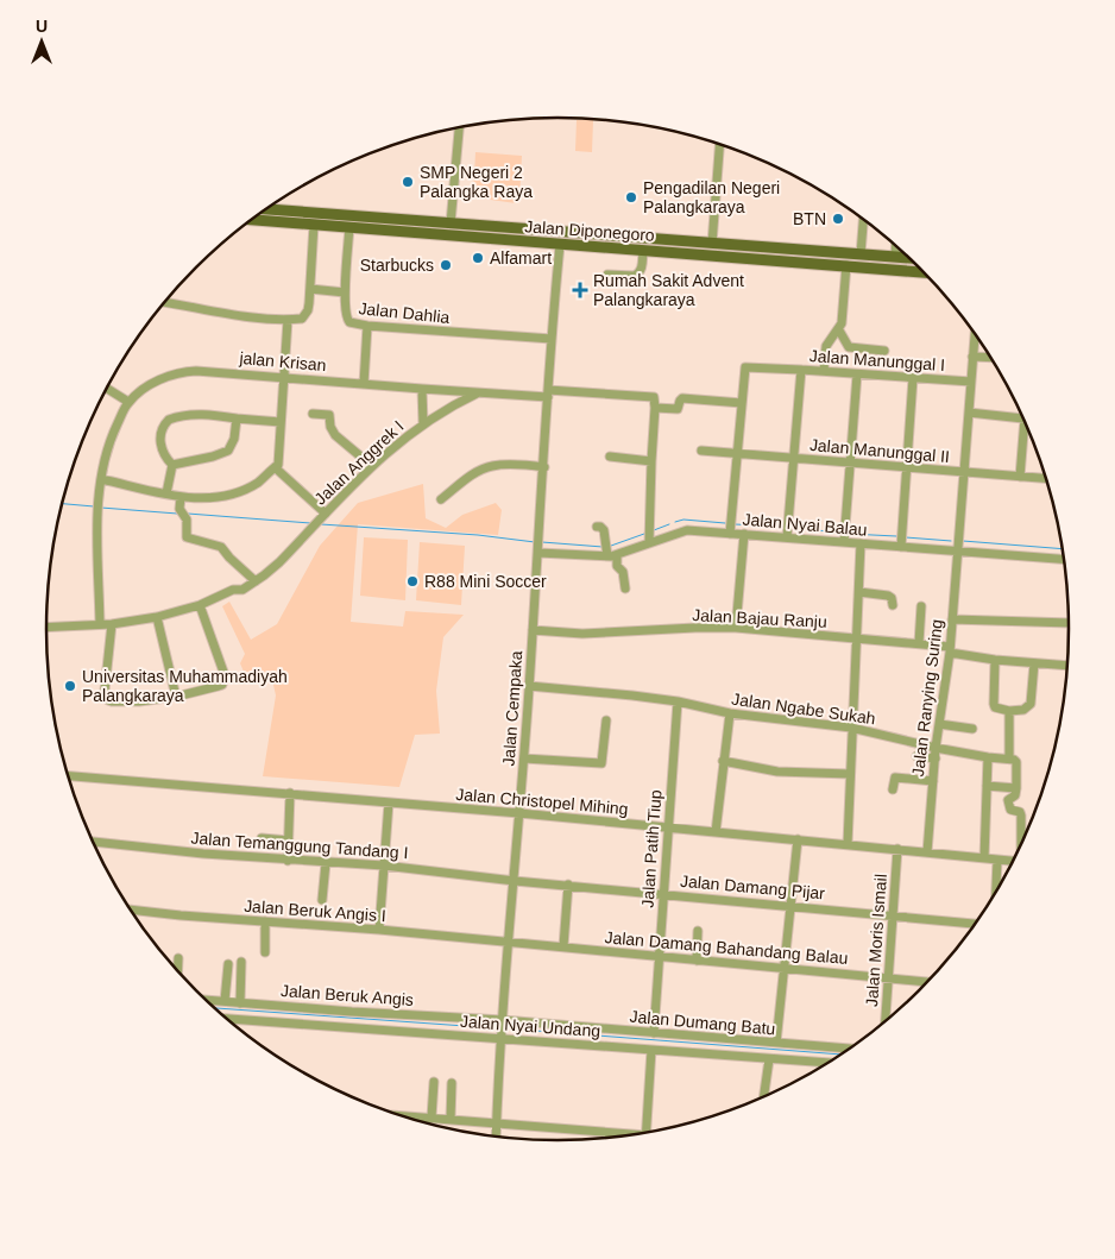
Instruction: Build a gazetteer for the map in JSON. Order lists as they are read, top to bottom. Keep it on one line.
{"streets":{"main road":["Jalan Diponegoro"],"street":["Jalan Dahlia","Jalan Manunggal I","jalan Krisan","Jalan Manunggal II","Jalan Anggrek I","Jalan Nyai Balau","Jalan Bajau Ranju","Jalan Ranying Suring","Jalan Cempaka","Jalan Ngabe Sukah","Jalan Christopel Mihing","Jalan Temanggung Tandang I","Jalan Patih Tiup","Jalan Damang Pijar","Jalan Beruk Angis I","Jalan Moris Ismail","Jalan Damang Bahandang Balau","Jalan Beruk Angis","Jalan Dumang Batu","Jalan Nyai Undang"]},"crossings":[["Jalan Diponegoro","Jalan Dahlia"],["Jalan Diponegoro","Jalan Cempaka"],["Jalan Dahlia","Jalan Cempaka"],["Jalan Manunggal I","Jalan Ranying Suring"],["jalan Krisan","Jalan Anggrek I"],["jalan Krisan","Jalan Cempaka"],["Jalan Manunggal II","Jalan Ranying Suring"],["Jalan Nyai Balau","Jalan Ranying Suring"],["Jalan Nyai Balau","Jalan Cempaka"],["Jalan Bajau Ranju","Jalan Ranying Suring"],["Jalan Bajau Ranju","Jalan Cempaka"],["Jalan Ranying Suring","Jalan Ngabe Sukah"],["Jalan Ranying Suring","Jalan Christopel Mihing"],["Jalan Cempaka","Jalan Ngabe Sukah"],["Jalan Cempaka","Jalan Christopel Mihing"],["Jalan Cempaka","Jalan Temanggung Tandang I"],["Jalan Cempaka","Jalan Damang Pijar"],["Jalan Cempaka","Jalan Beruk Angis I"],["Jalan Cempaka","Jalan Damang Bahandang Balau"],["Jalan Cempaka","Jalan Beruk Angis"],["Jalan Cempaka","Jalan Dumang Batu"],["Jalan Cempaka","Jalan Nyai Undang"],["Jalan Ngabe Sukah","Jalan Patih Tiup"],["Jalan Christopel Mihing","Jalan Patih Tiup"],["Jalan Christopel Mihing","Jalan Moris Ismail"],["Jalan Temanggung Tandang I","Jalan Damang Pijar"],["Jalan Patih Tiup","Jalan Damang Pijar"],["Jalan Patih Tiup","Jalan Damang Bahandang Balau"],["Jalan Patih Tiup","Jalan Dumang Batu"],["Jalan Damang Pijar","Jalan Moris Ismail"],["Jalan Beruk Angis I","Jalan Damang Bahandang Balau"],["Jalan Moris Ismail","Jalan Damang Bahandang Balau"],["Jalan Beruk Angis","Jalan Dumang Batu"]],"places":{"other":["SMP Negeri 2 Palangka Raya","Pengadilan Negeri Palangkaraya","BTN","Alfamart","Starbucks","R88 Mini Soccer","Universitas Muhammadiyah Palangkaraya"],"health":["Rumah Sakit Advent Palangkaraya"]},"north":"top"}
